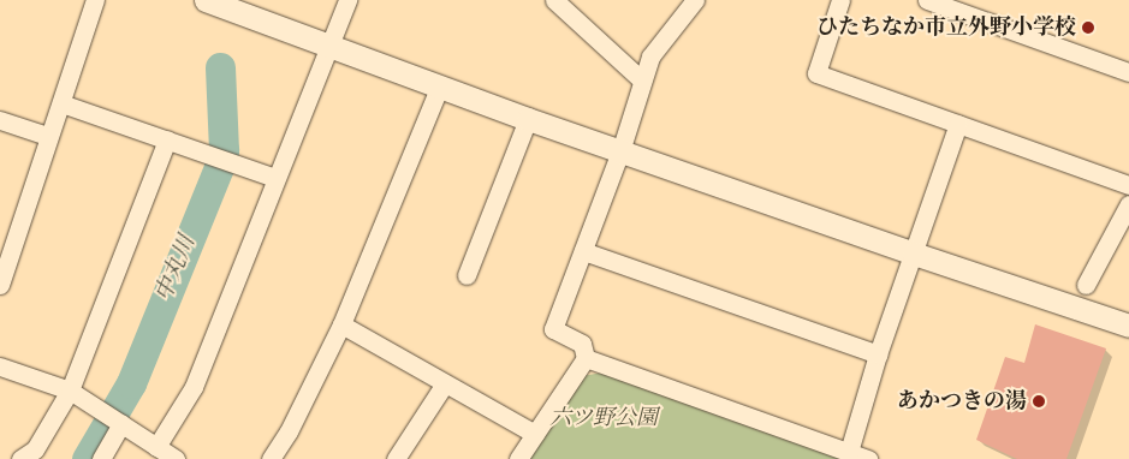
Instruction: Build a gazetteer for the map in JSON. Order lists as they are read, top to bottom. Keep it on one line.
{"water":["中丸川"],"parks":["六ツ野公園"],"places":["ひたちなか市立外野小学校","あかつきの湯"]}
